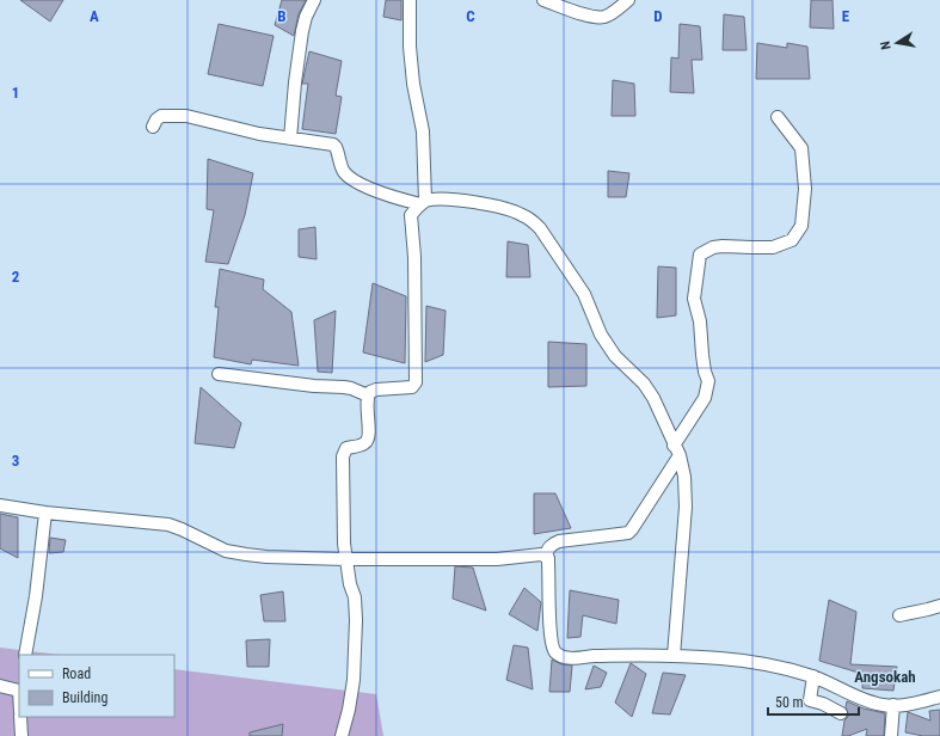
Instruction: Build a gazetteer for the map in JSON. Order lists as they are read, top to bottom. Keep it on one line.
{"districts":["Angsokah"],"legend":["Road","Building"],"scale_bar":"50 m","north":"left","grid":{"columns":["A","B","C","D","E"],"rows":["1","2","3"]}}
